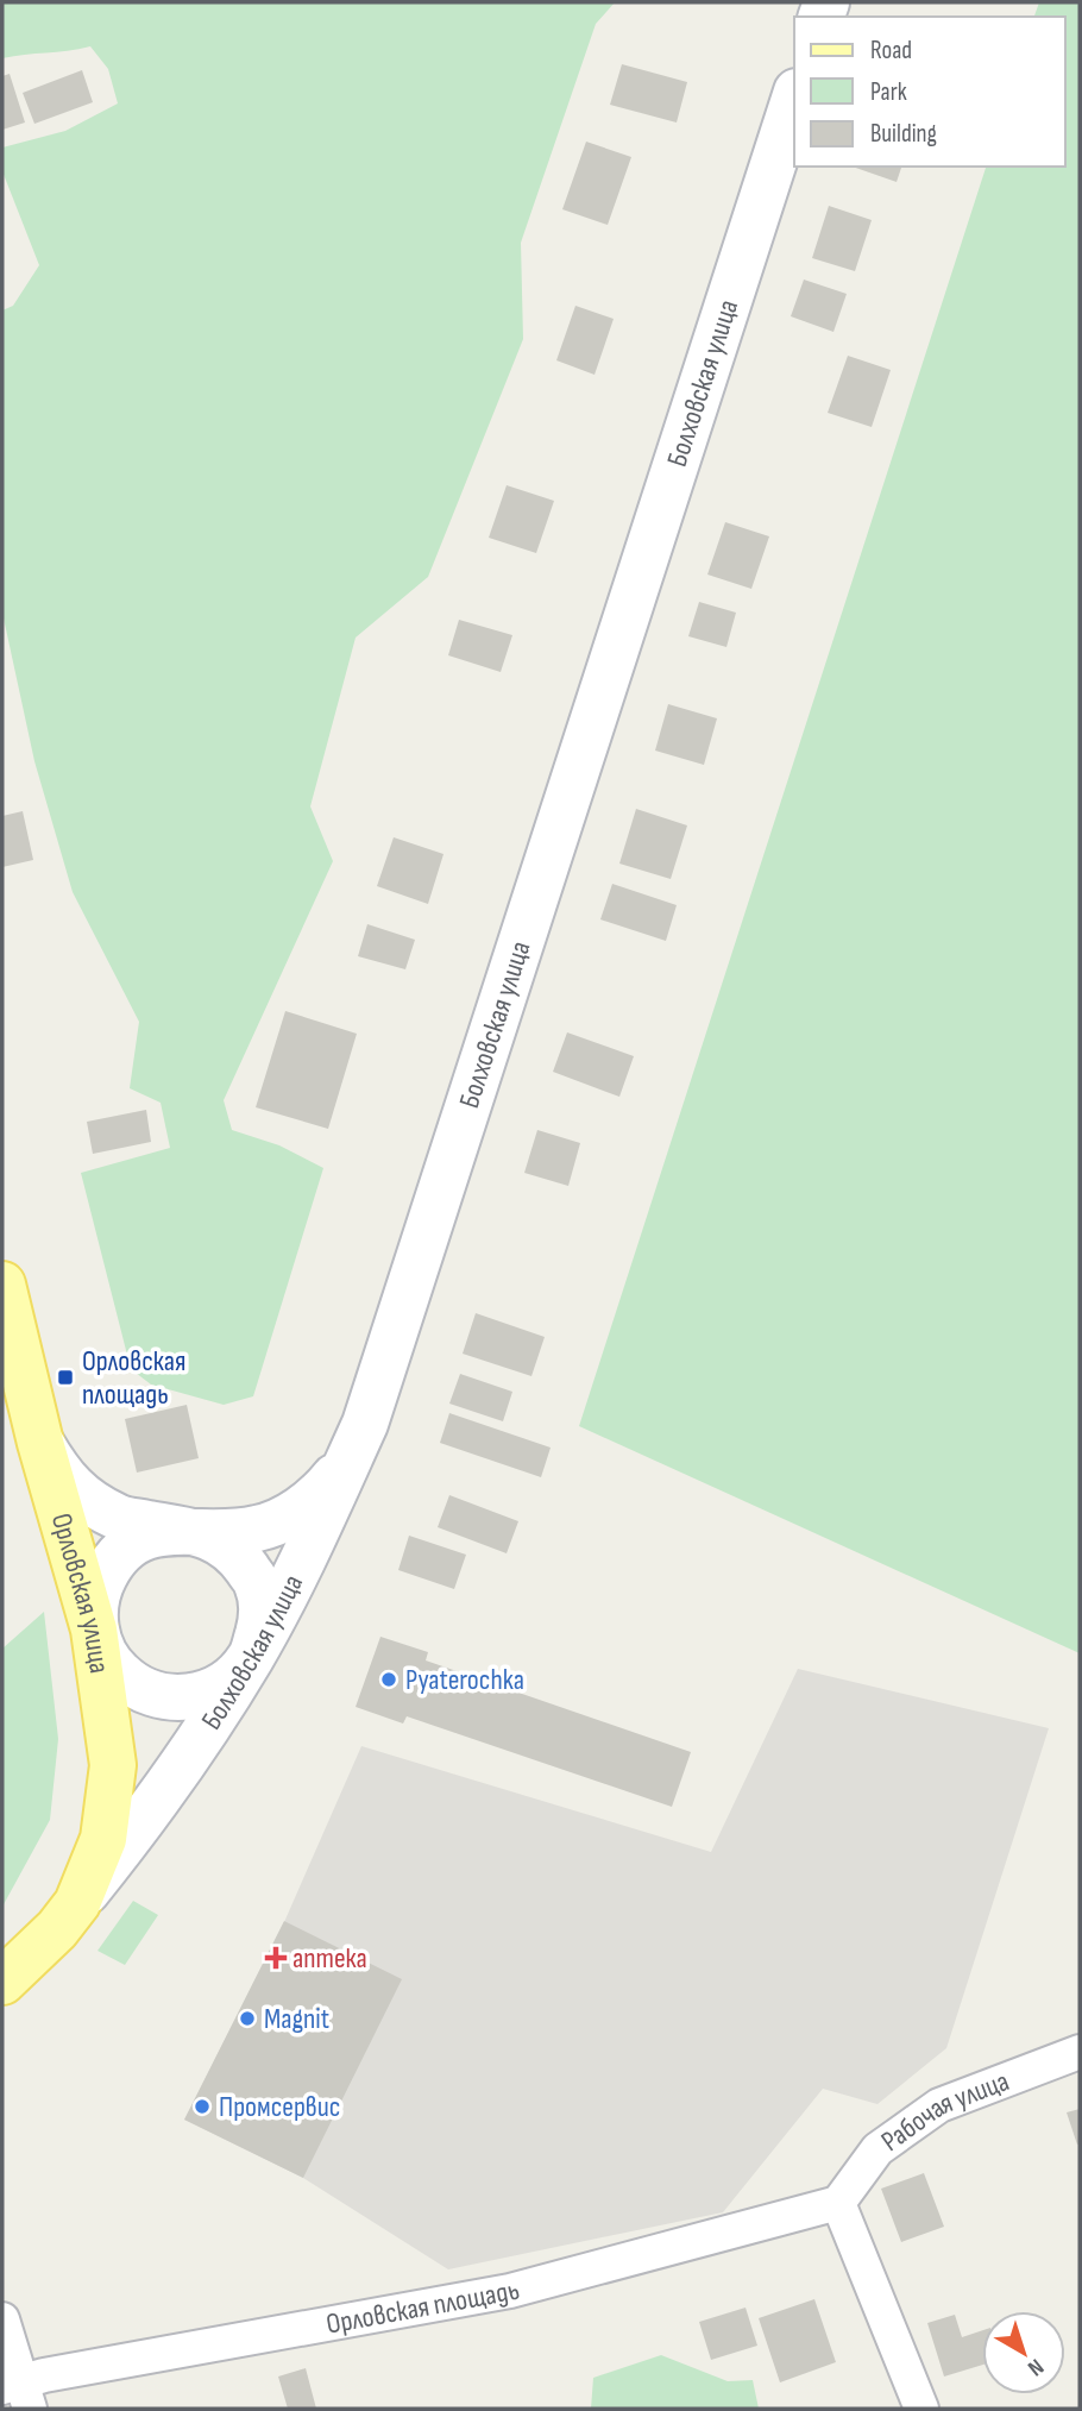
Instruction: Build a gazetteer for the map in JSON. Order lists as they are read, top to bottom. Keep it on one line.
{"streets":{"main road":["Болховская улица","Орловская улица"],"street":["Рабочая улица","Орловская площадь"]},"crossings":[["Болховская улица","Орловская улица"],["Рабочая улица","Орловская площадь"]],"places":{"transit":["Орловская площадь"],"other":["Pyaterochka","Magnit","Промсервис"],"health":["аптека"]},"legend":["Road","Park","Building"],"north":"bottom right"}
